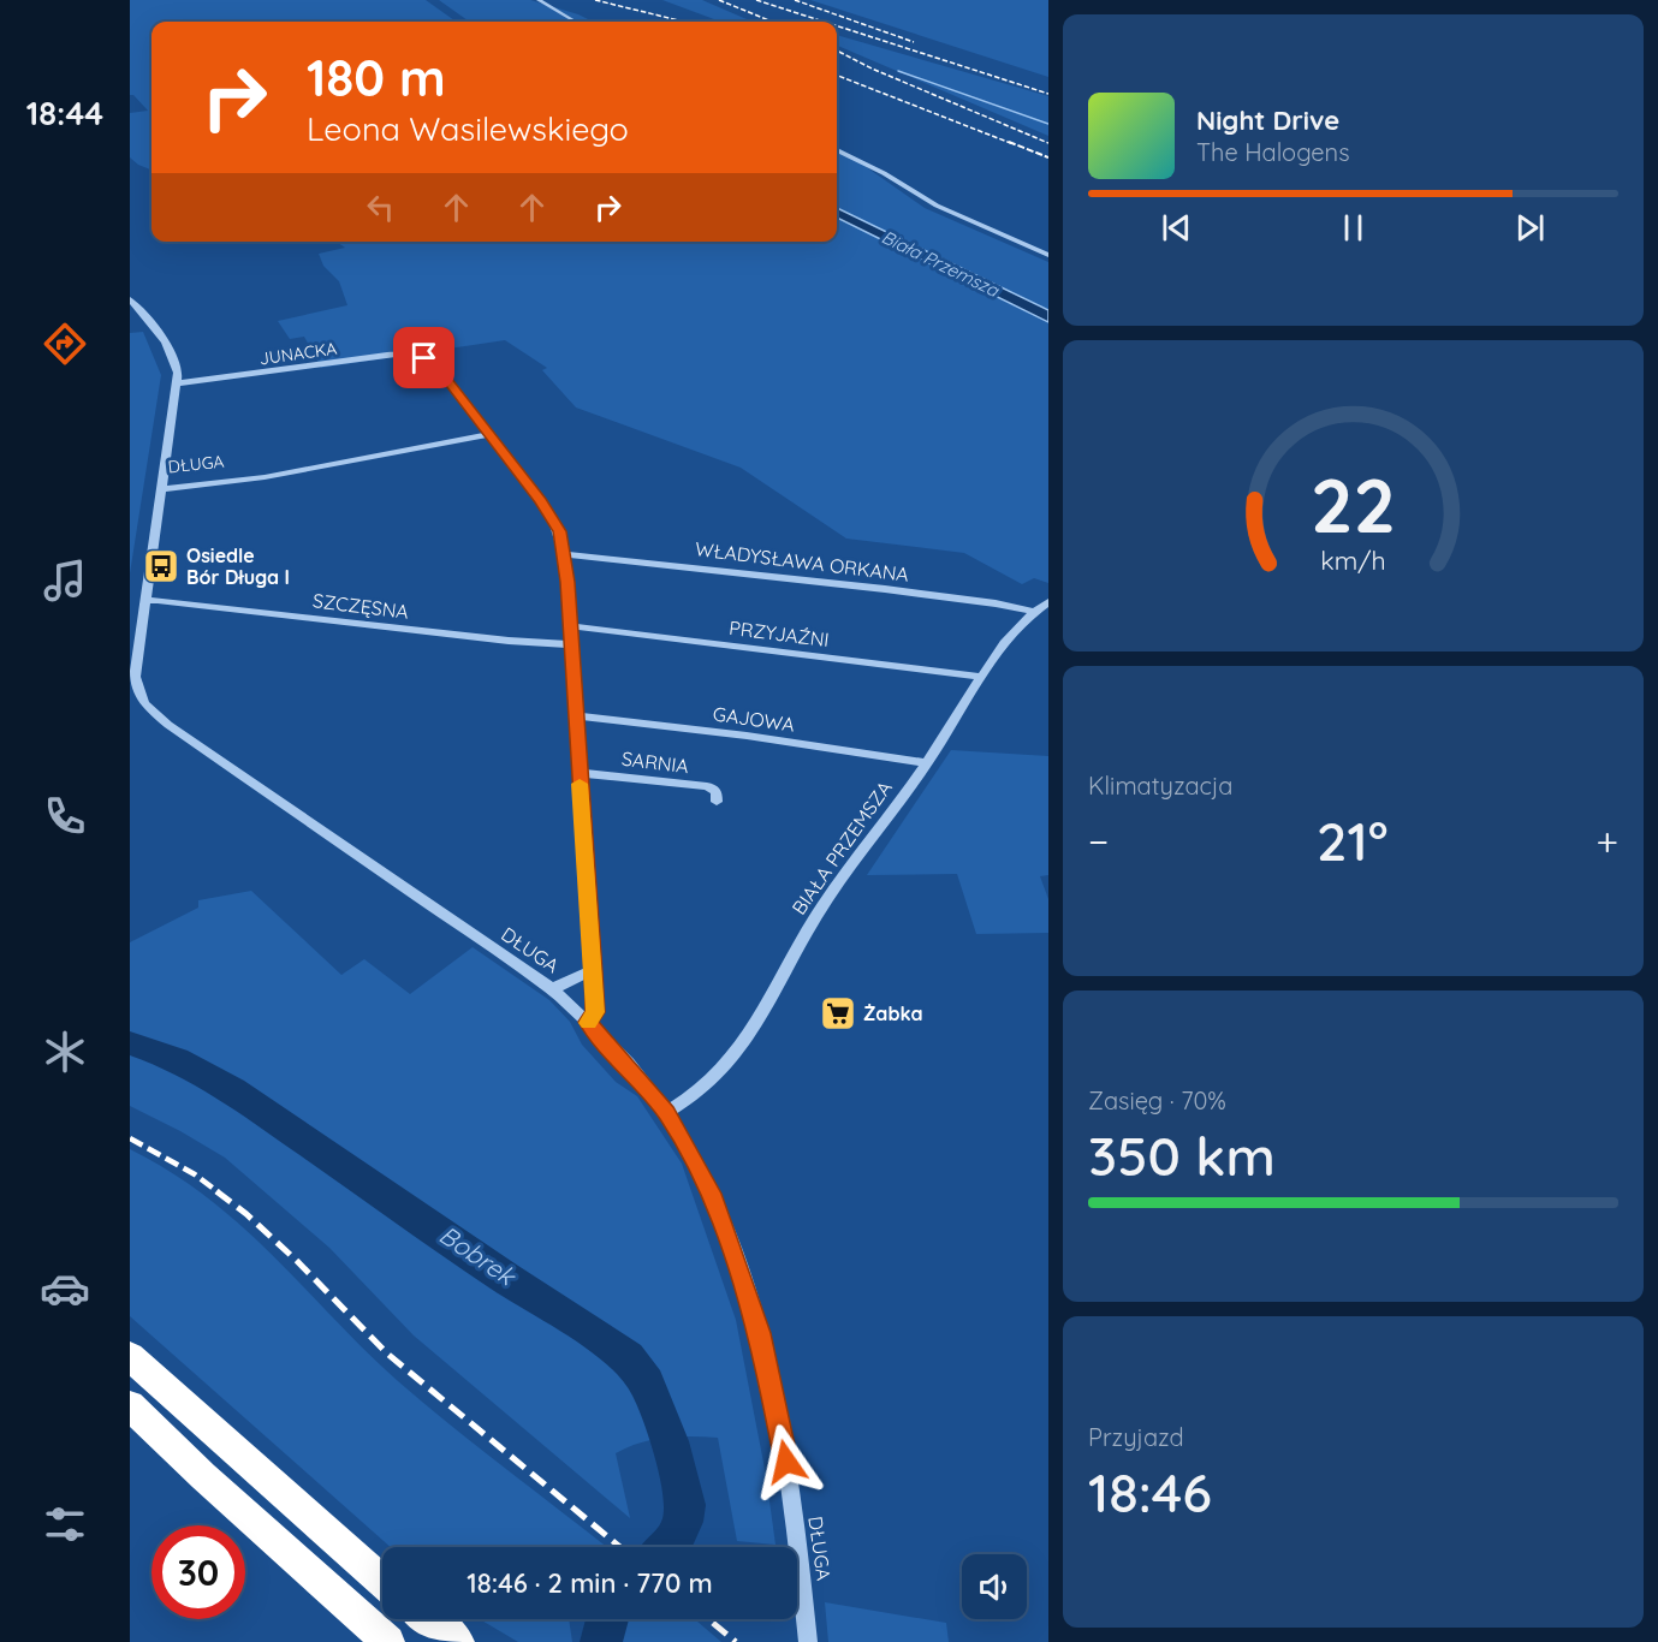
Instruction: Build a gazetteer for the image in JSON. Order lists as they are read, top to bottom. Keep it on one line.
{"streets":{"street":["JUNACKA","DŁUGA","WŁADYSŁAWA ORKANA","SZCZĘSNA","PRZYJAŹNI","GAJOWA","SARNIA","BIAŁA PRZEMSZA"]},"crossings":[["JUNACKA","DŁUGA"],["DŁUGA","SZCZĘSNA"],["DŁUGA","BIAŁA PRZEMSZA"],["WŁADYSŁAWA ORKANA","BIAŁA PRZEMSZA"],["PRZYJAŹNI","BIAŁA PRZEMSZA"],["GAJOWA","BIAŁA PRZEMSZA"]],"water":["Biała Przemsza","Bobrek"],"places":{"bus stop":["Osiedle Bór Długa I"],"supermarket":["Żabka"]},"page":{"tabs":"18:44","turn":["180 m","Leona Wasilewskiego"],"song":["Night Drive","The Halogens"],"tile":["Klimatyzacja",["Zasięg · 70%","350 km"],["Przyjazd","18:46"]],"heat":["−","21°","+"],"limit":"30","trip":"18:46 · 2 min · 770 m","gauge":["22","km/h"]}}
